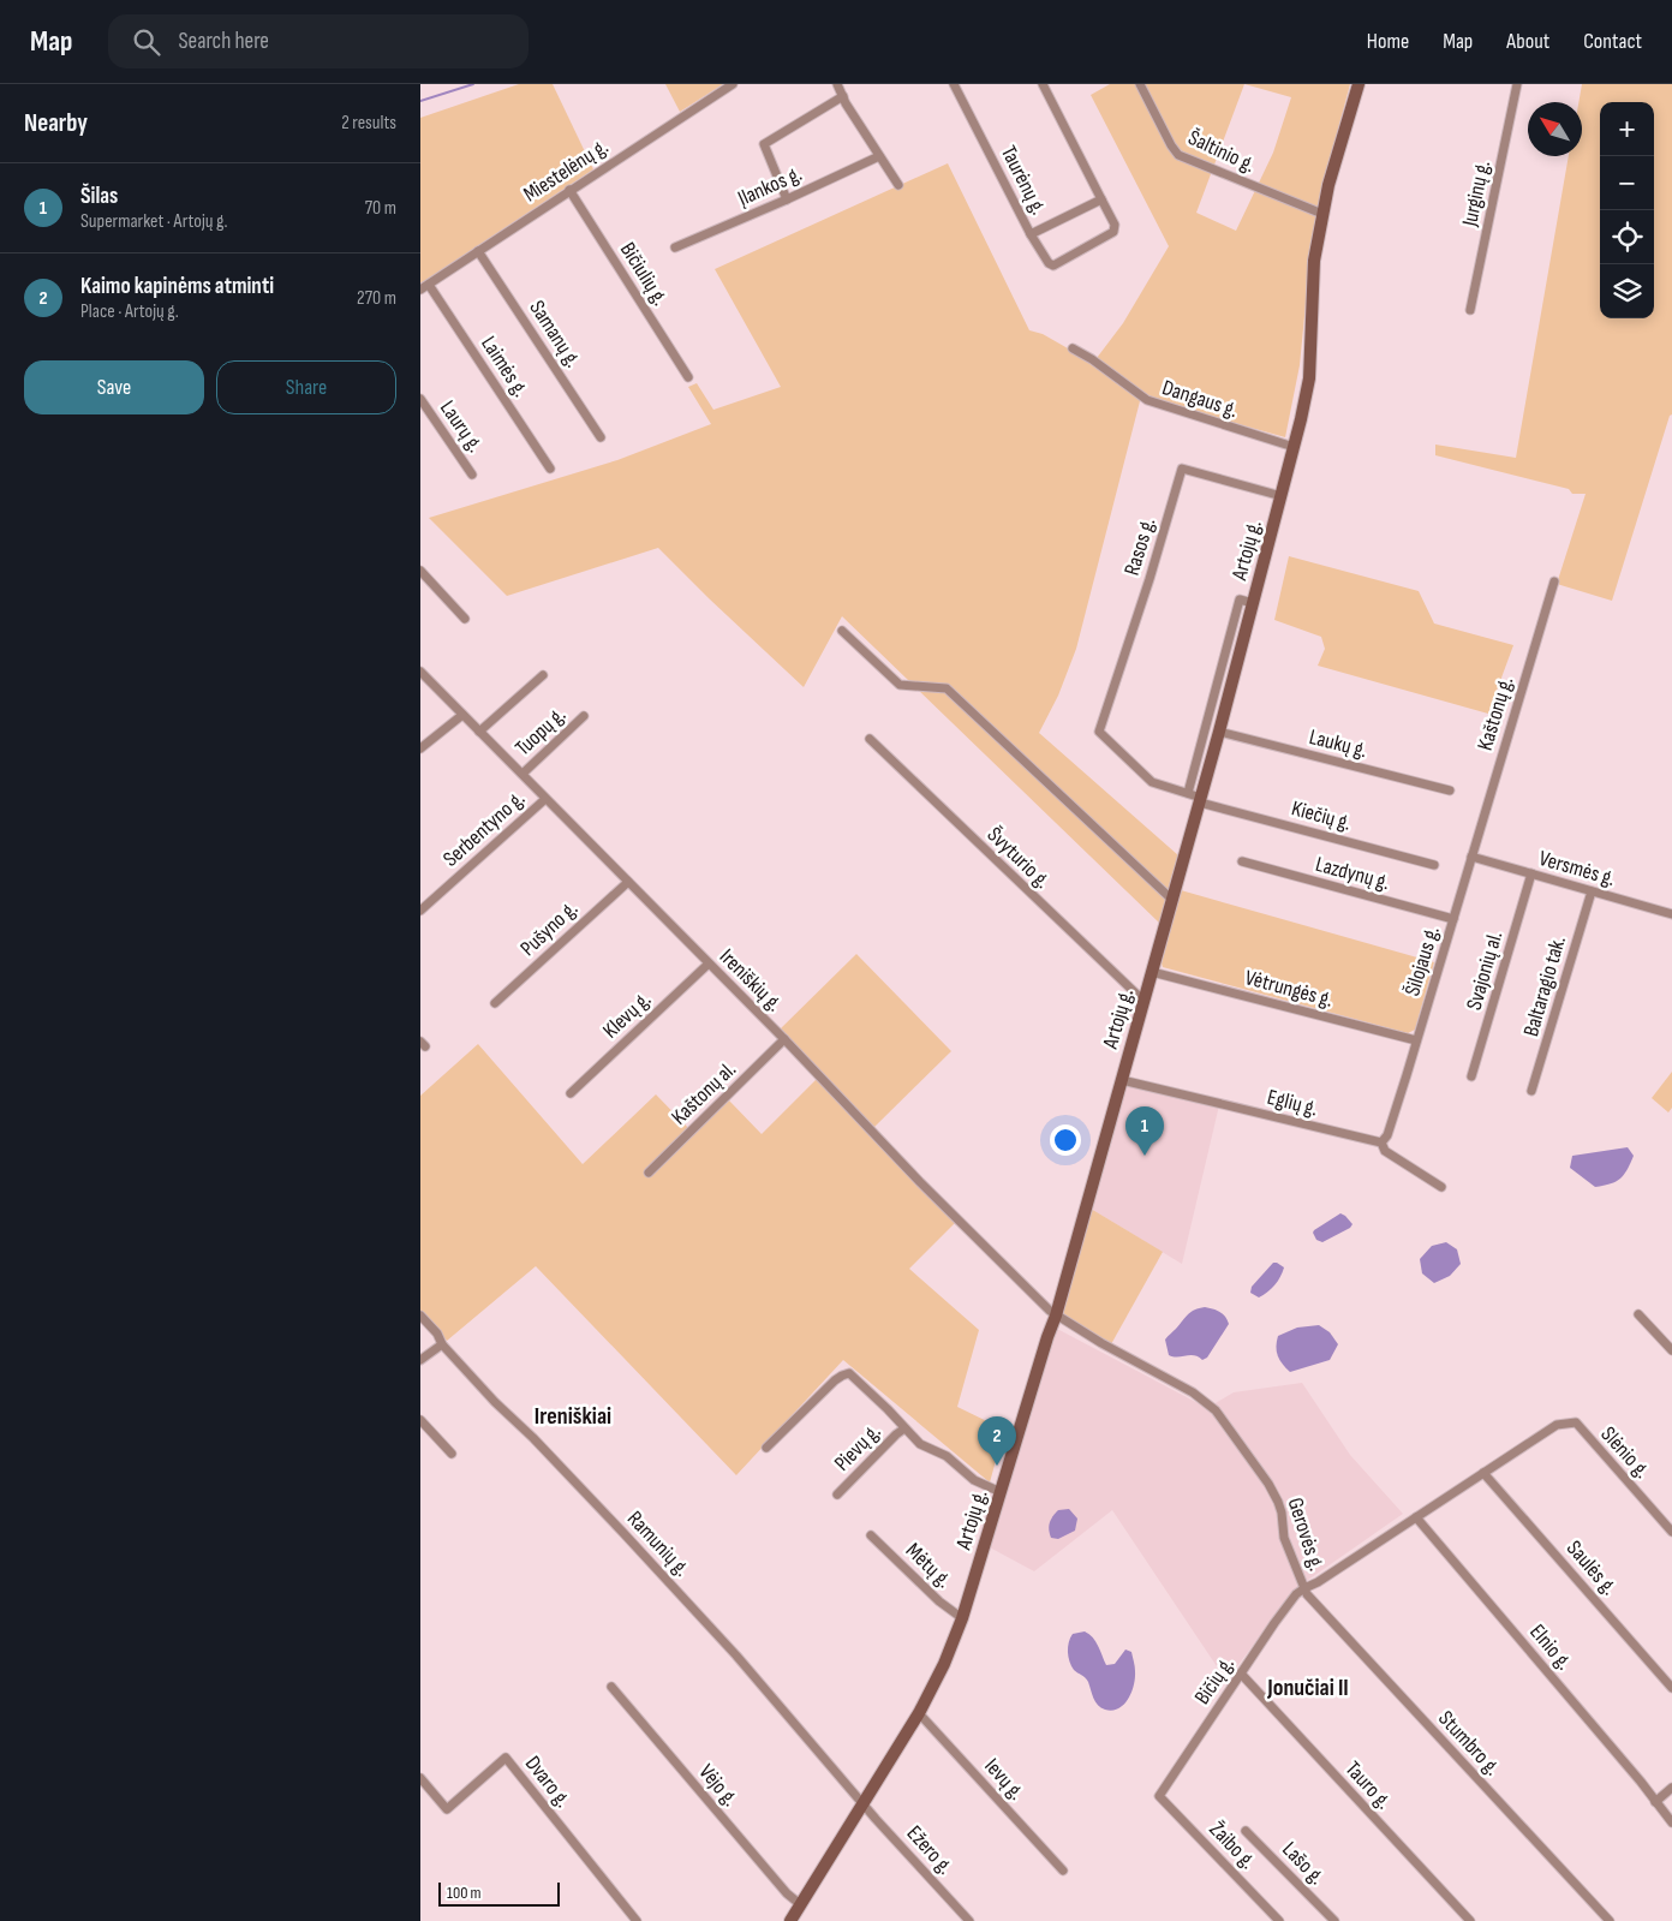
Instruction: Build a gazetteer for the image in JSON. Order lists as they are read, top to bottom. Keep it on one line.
{"streets":{"main road":["Artojų g."],"street":["Šaltinio g.","Miestelėnų g.","Taurėnų g.","Įlankos g.","Jurginų g.","Bičiulių g.","Samanų g.","Laimės g.","Dangaus g.","Laurų g.","Rasos g.","Kaštonų g.","Tuopų g.","Laukų g.","Kiečių g.","Serbentyno g.","Švyturio g.","Versmės g.","Lazdynų g.","Pušyno g.","Šilojaus g.","Svajonių al.","Ireniškių g.","Baltaragio tak.","Vėtrungės g.","Klevų g.","Kaštonų al.","Eglių g.","Pievų g.","Slėnio g.","Gerovės g.","Ramunių g.","Mėtų g.","Saulės g.","Elnio g.","Bičių g.","Stumbro g.","Ievų g.","Dvaro g.","Vėjo g.","Tauro g.","Žaibo g.","Ežero g.","Lašo g."]},"crossings":[["Šaltinio g.","Artojų g."],["Miestelėnų g.","Bičiulių g."],["Miestelėnų g.","Samanų g."],["Miestelėnų g.","Laimės g."],["Dangaus g.","Artojų g."],["Rasos g.","Artojų g."],["Rasos g.","Kiečių g."],["Artojų g.","Laukų g."],["Artojų g.","Kiečių g."],["Artojų g.","Švyturio g."],["Artojų g.","Ireniškių g."],["Artojų g.","Vėtrungės g."],["Artojų g.","Eglių g."],["Artojų g.","Gerovės g."],["Artojų g.","Ramunių g."],["Artojų g.","Mėtų g."],["Artojų g.","Ievų g."],["Artojų g.","Vėjo g."],["Artojų g.","Ežero g."],["Kaštonų g.","Versmės g."],["Kaštonų g.","Šilojaus g."],["Tuopų g.","Ireniškių g."],["Serbentyno g.","Ireniškių g."],["Versmės g.","Šilojaus g."],["Versmės g.","Svajonių al."],["Versmės g.","Baltaragio tak."],["Lazdynų g.","Šilojaus g."],["Pušyno g.","Ireniškių g."],["Šilojaus g.","Vėtrungės g."],["Šilojaus g.","Eglių g."],["Ireniškių g.","Klevų g."],["Ireniškių g.","Kaštonų al."],["Ireniškių g.","Gerovės g."],["Slėnio g.","Gerovės g."],["Gerovės g.","Saulės g."],["Gerovės g.","Elnio g."],["Gerovės g.","Bičių g."],["Gerovės g.","Stumbro g."],["Ramunių g.","Ežero g."],["Bičių g.","Stumbro g."],["Bičių g.","Tauro g."],["Bičių g.","Žaibo g."]],"districts":["Ireniškiai","Jonučiai II"],"scale_bar":"100 m","north":"top left","page":{"header":"Map","search":"Search here","nav":["Home","Map","About","Contact"],"heading":["Nearby","2 results"],"map_buttons":["+","−"],"list":[{"mark":"1","name":"Šilas","note":"Supermarket · Artojų g.","value":"70 m"},{"mark":"2","name":"Kaimo kapinėms atminti","note":"Place · Artojų g.","value":"270 m"}],"buttons":["Save","Share"],"pins":["1","2"],"scale":"100 m"}}
